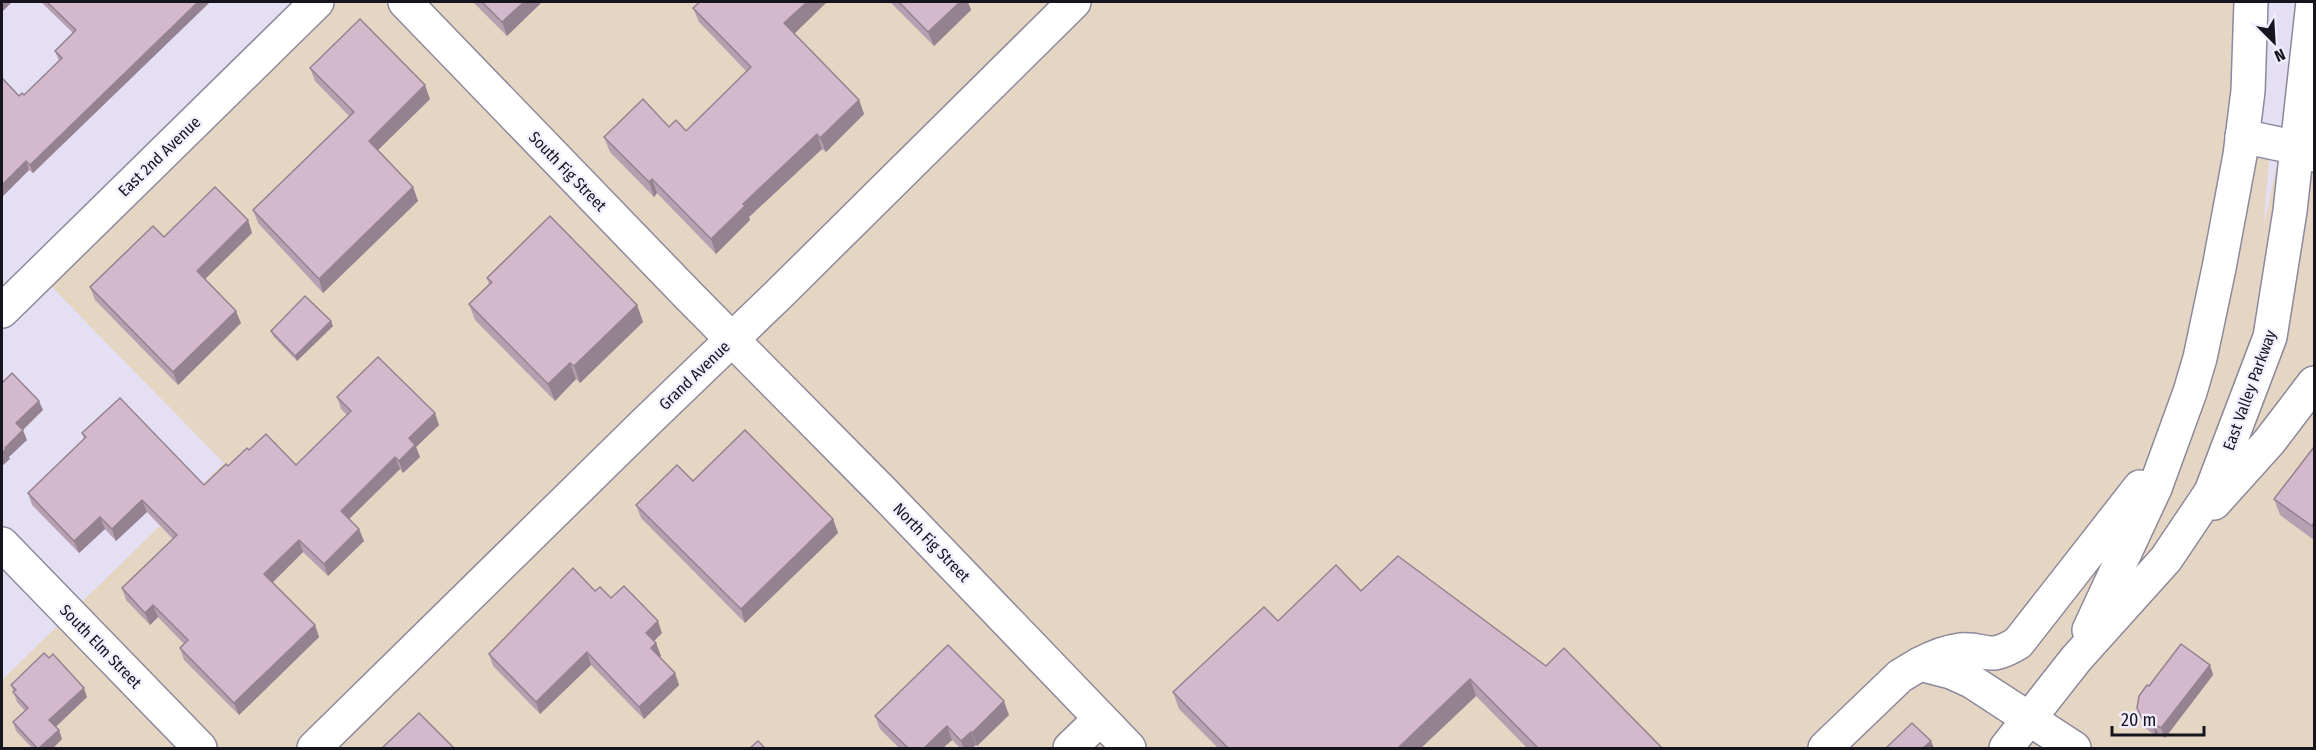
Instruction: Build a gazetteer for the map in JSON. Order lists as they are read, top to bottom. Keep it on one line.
{"streets":{"main road":["East 2nd Avenue","South Fig Street","Grand Avenue","East Valley Parkway","North Fig Street","South Elm Street"]},"crossings":[["South Fig Street","Grand Avenue"],["South Fig Street","North Fig Street"],["Grand Avenue","North Fig Street"]],"scale_bar":"20 m","north":"bottom right"}
